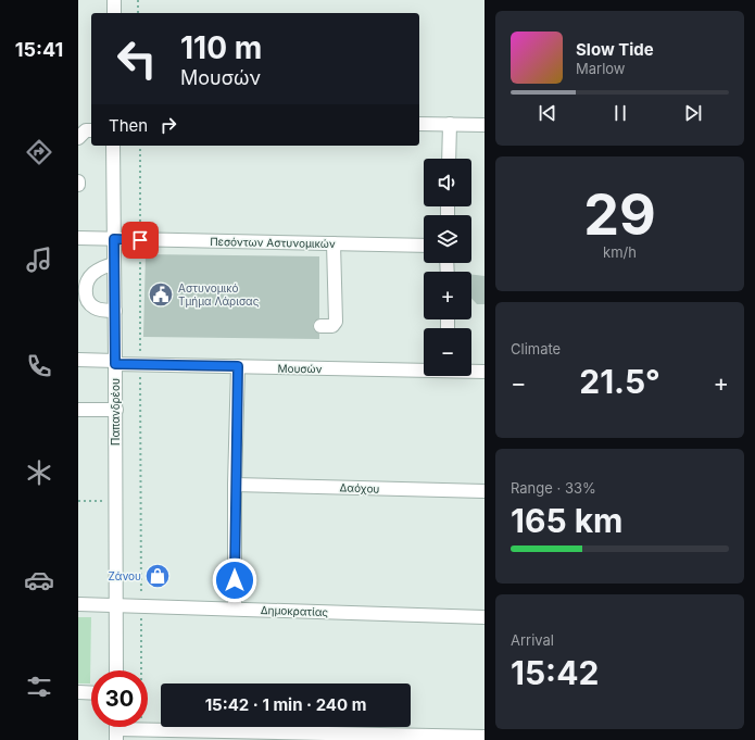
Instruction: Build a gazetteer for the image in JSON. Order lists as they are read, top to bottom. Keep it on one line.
{"streets":{"street":["Πεσόντων Αστυνομικών","Μουσών","Παπανδρέου","Δαόχου","Δημοκρατίας"]},"crossings":[["Πεσόντων Αστυνομικών","Παπανδρέου"],["Μουσών","Παπανδρέου"],["Παπανδρέου","Δημοκρατίας"]],"places":{"public building":["Αστυνομικό Τμήμα Λάρισας"],"shop":["Ζάνου"]},"page":{"tabs":"15:41","turn":["110 m","Μουσών"],"song":["Slow Tide","Marlow"],"then":"Then","tile":[["29","km/h"],"Climate",["Range · 33%","165 km"],["Arrival","15:42"]],"map_buttons":["+","−"],"heat":["−","21.5°","+"],"limit":"30","trip":"15:42 · 1 min · 240 m"}}
